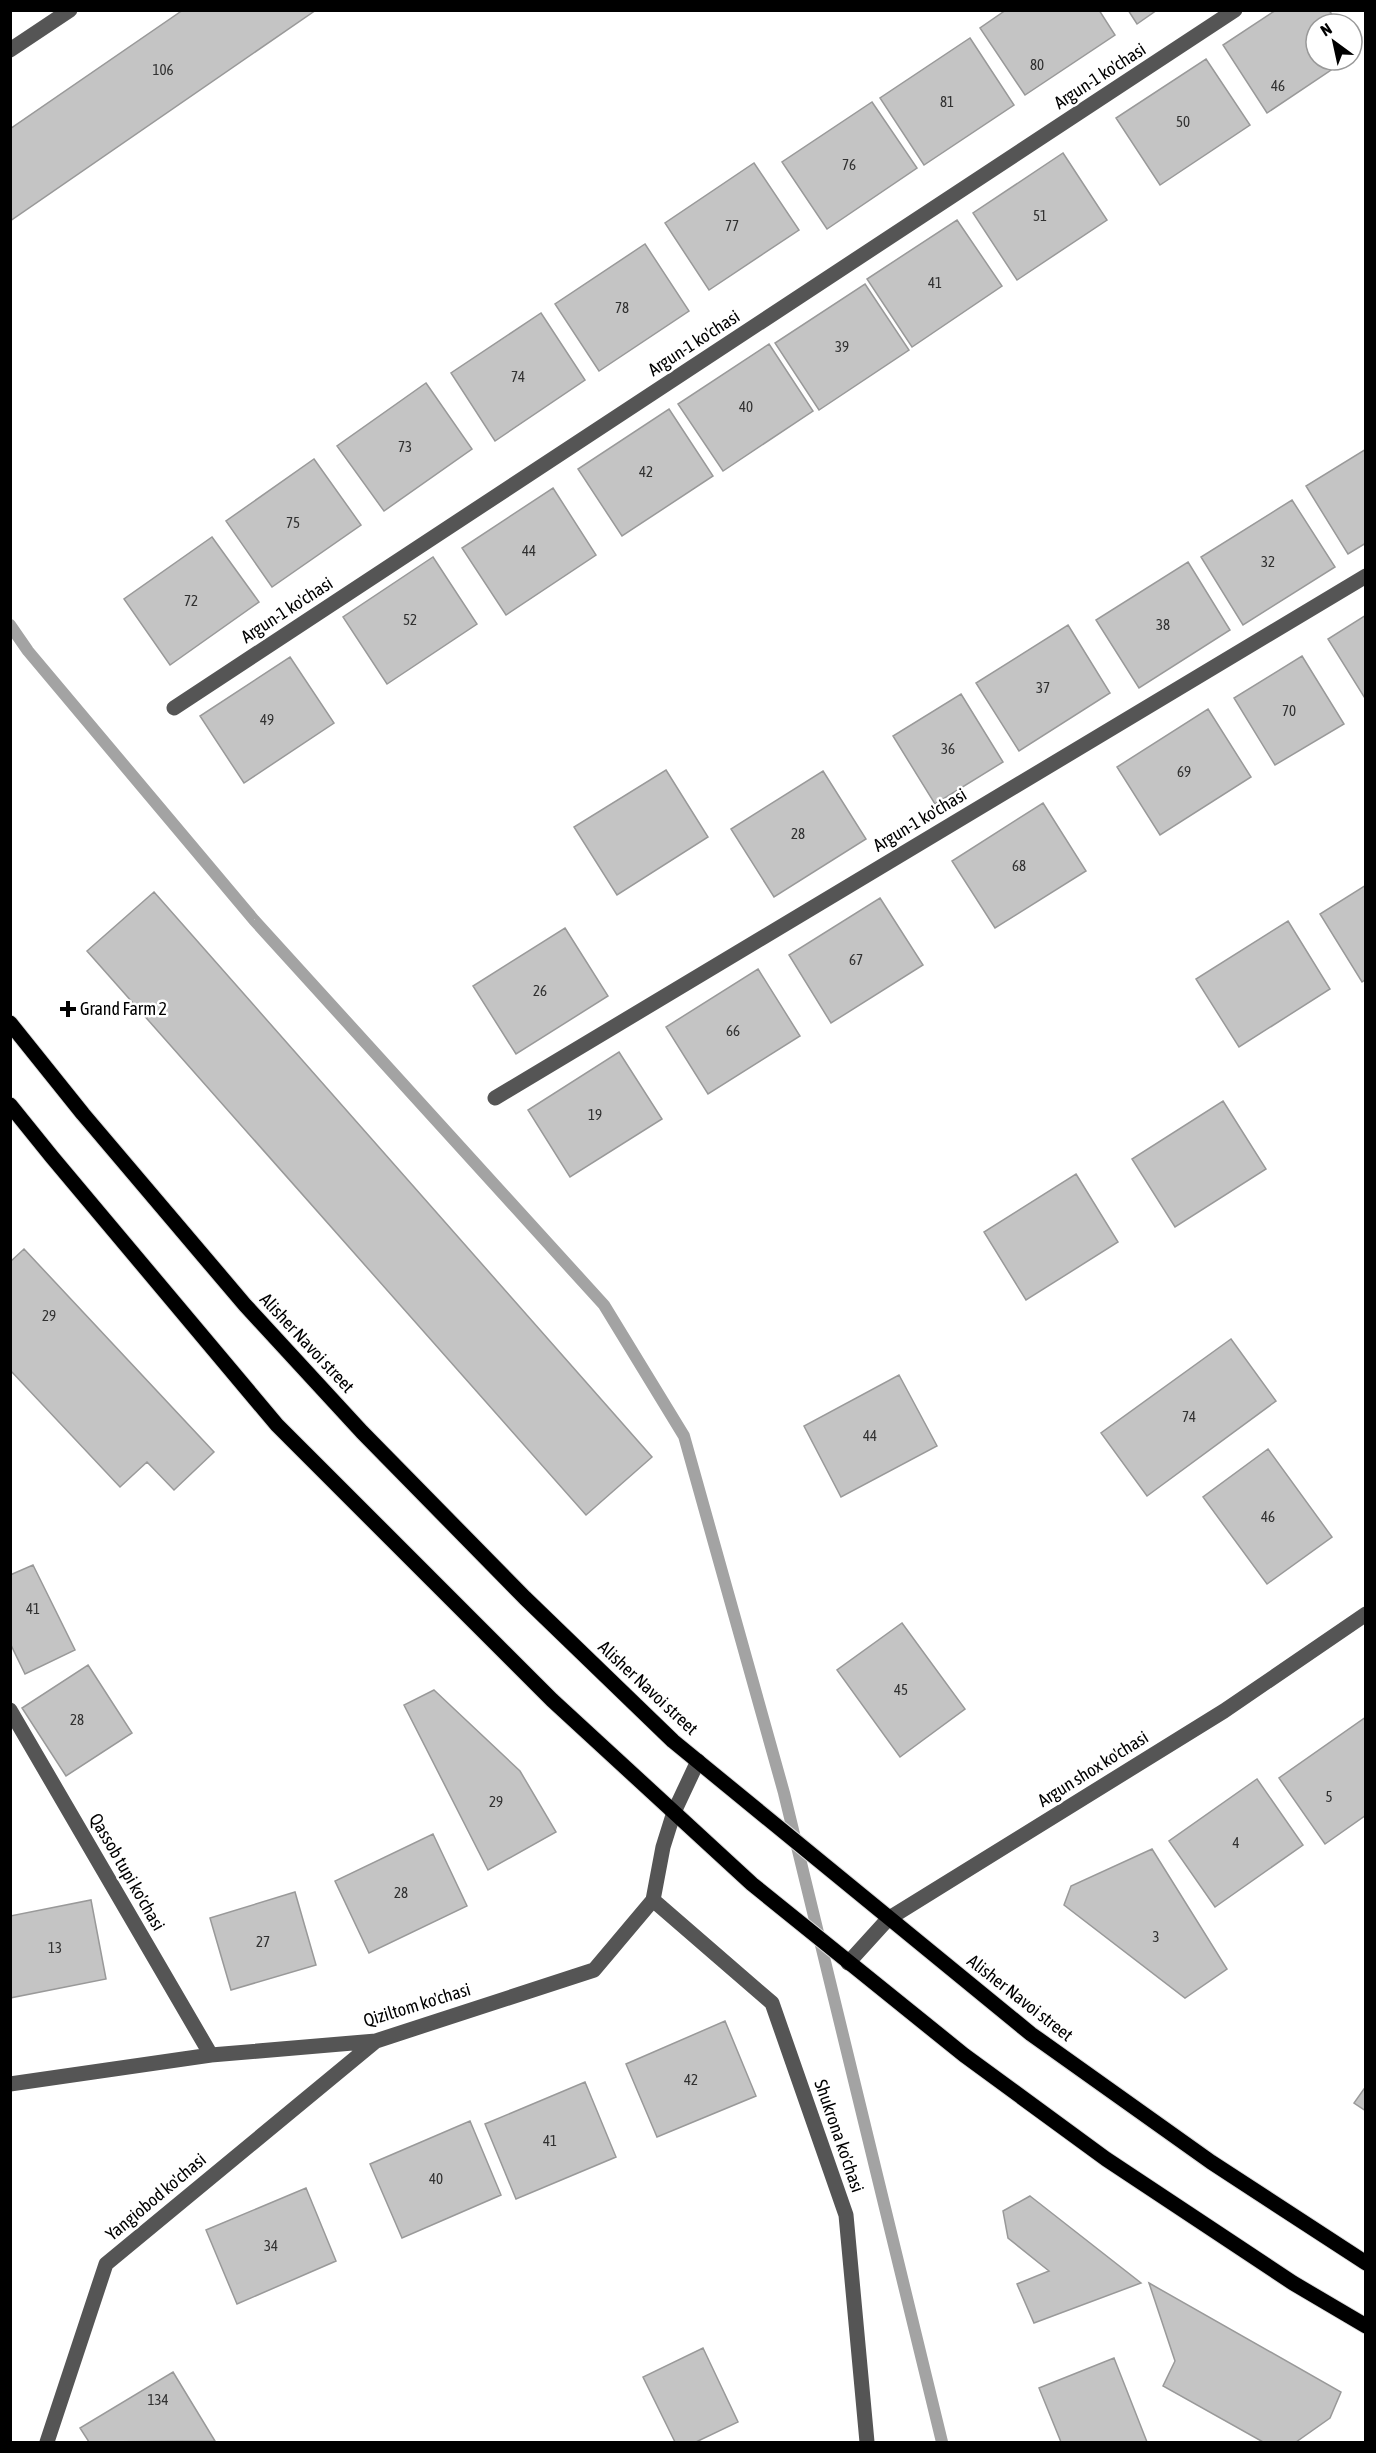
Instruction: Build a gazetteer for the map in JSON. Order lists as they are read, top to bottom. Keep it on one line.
{"streets":{"main road":["Alisher Navoi street"],"street":["Argun-1 ko'chasi","Argun shox ko'chasi","Qassob tupi ko'chasi","Qiziltom ko'chasi","Shukrona ko'chasi","Yangiobod ko'chasi"]},"crossings":[["Alisher Navoi street","Argun shox ko'chasi"],["Alisher Navoi street","Qiziltom ko'chasi"],["Qassob tupi ko'chasi","Qiziltom ko'chasi"],["Qiziltom ko'chasi","Shukrona ko'chasi"],["Qiziltom ko'chasi","Yangiobod ko'chasi"]],"places":{"health":["Grand Farm 2"]},"house_numbers":["80","106","46","81","50","76","51","77","41","78","39","74","40","73","42","75","44","32","72","52","38","37","70","49","36","69","28","68","67","26","66","19","29","74","44","46","41","45","28","5","29","4","28","3","27","13","42","41","40","34","134"],"north":"top left"}
